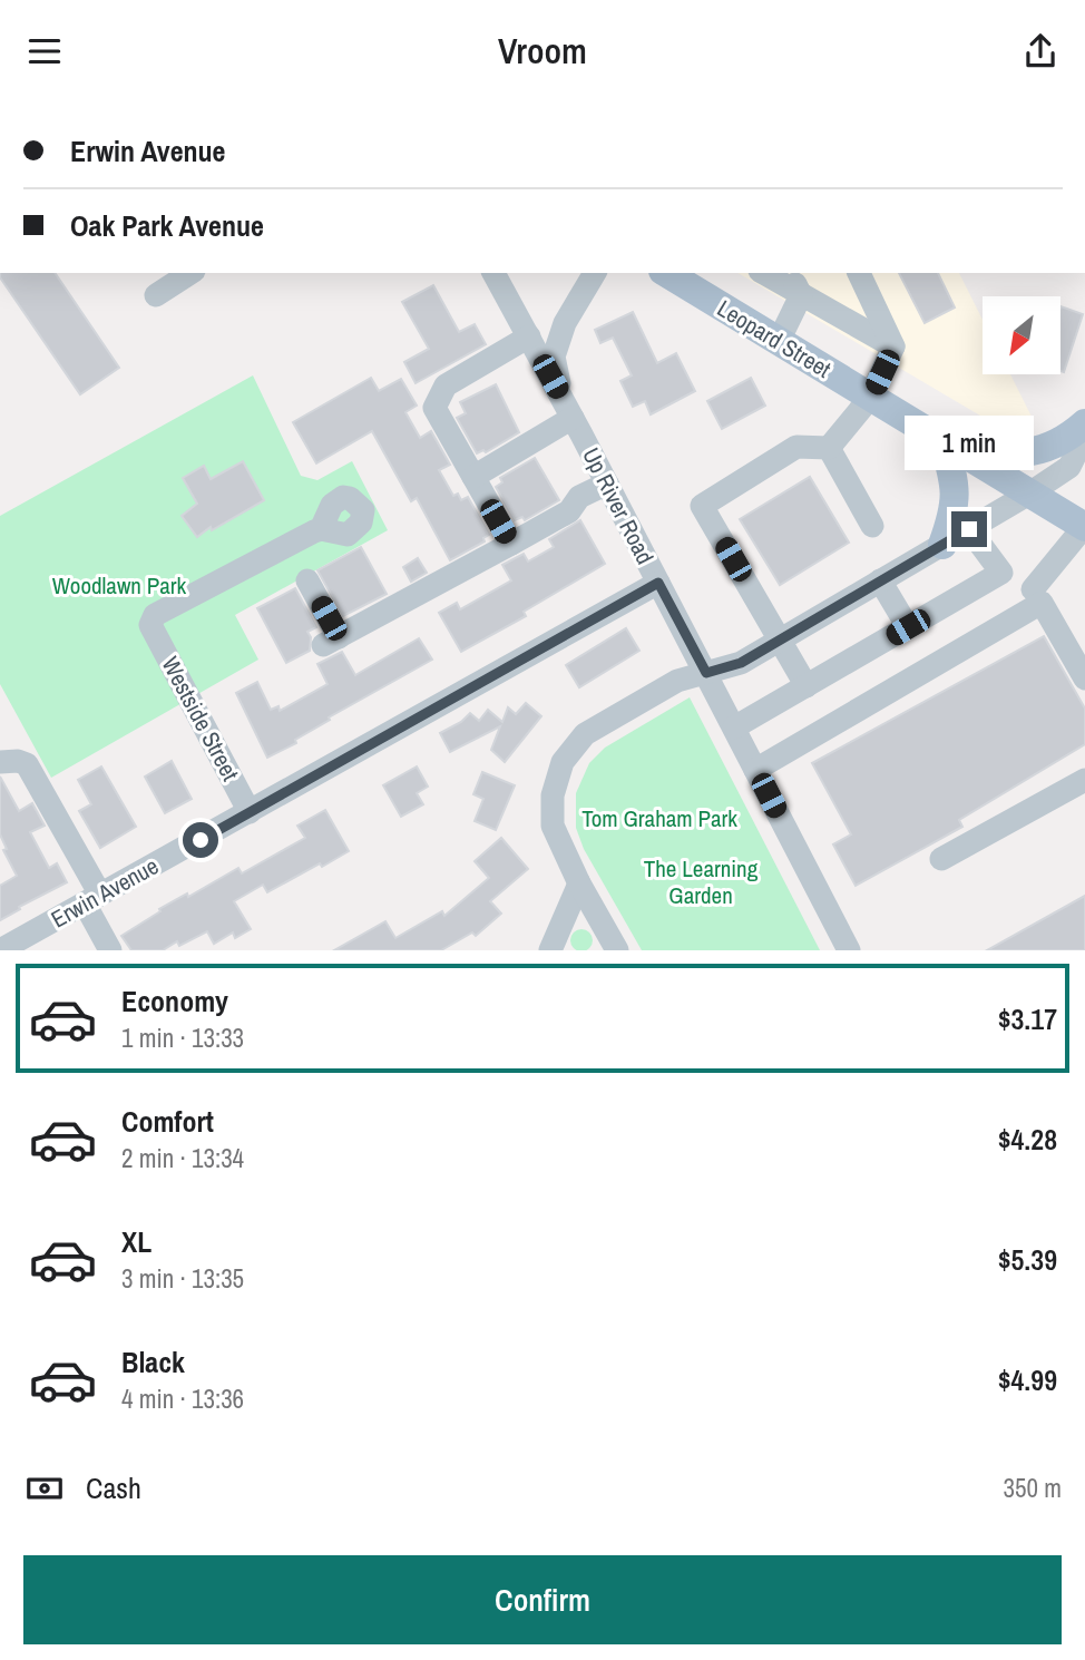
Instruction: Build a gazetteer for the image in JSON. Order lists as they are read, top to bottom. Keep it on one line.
{"streets":{"main road":["Leopard Street"],"street":["Up River Road","Westside Street","Erwin Avenue"]},"crossings":[["Up River Road","Erwin Avenue"],["Westside Street","Erwin Avenue"]],"parks":["Woodlawn Park","Tom Graham Park","The Learning Garden"],"north":"bottom left","page":{"header":"Vroom","banner":["Erwin Avenue","Oak Park Avenue"],"bubble":"1 min","list":[{"name":"Economy","note":"1 min · 13:33","value":"$3.17"},{"name":"Comfort","note":"2 min · 13:34","value":"$4.28"},{"name":"XL","note":"3 min · 13:35","value":"$5.39"},{"name":"Black","note":"4 min · 13:36","value":"$4.99"}],"pay":["Cash","350 m"],"buttons":"Confirm"}}
